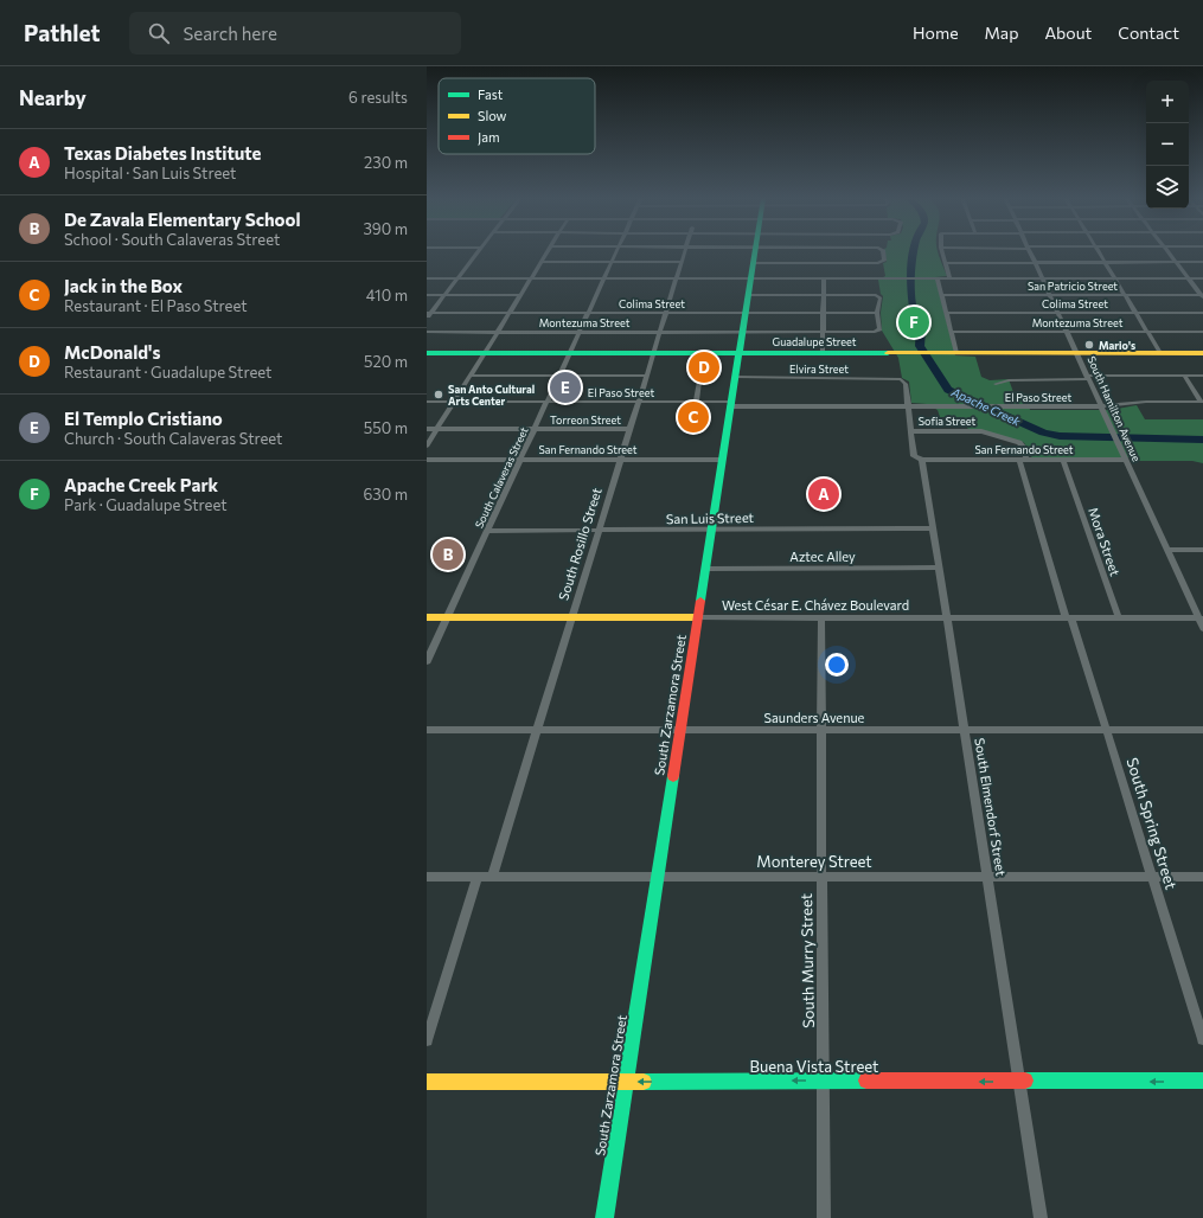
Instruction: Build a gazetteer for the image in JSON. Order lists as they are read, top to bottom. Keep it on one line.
{"streets":{"main road":["Guadalupe Street","West César E. Chávez Boulevard","South Zarzamora Street","Buena Vista Street"],"street":["San Patricio Street","Colima Street","Montezuma Street","Elvira Street","El Paso Street","South Hamilton Avenue","Torreon Street","Sofia Street","San Fernando Street","South Calaveras Street","San Luis Street","Mora Street","South Rosillo Street","Aztec Alley","Saunders Avenue","South Elmendorf Street","South Spring Street","Monterey Street","South Murry Street"]},"crossings":[["San Patricio Street","South Hamilton Avenue"],["Colima Street","Montezuma Street"],["Colima Street","South Hamilton Avenue"],["Colima Street","South Calaveras Street"],["Colima Street","South Rosillo Street"],["Colima Street","South Zarzamora Street"],["Montezuma Street","South Hamilton Avenue"],["Montezuma Street","South Calaveras Street"],["Montezuma Street","South Rosillo Street"],["Montezuma Street","South Zarzamora Street"],["Guadalupe Street","South Hamilton Avenue"],["Guadalupe Street","South Calaveras Street"],["Guadalupe Street","South Rosillo Street"],["Guadalupe Street","South Zarzamora Street"],["Elvira Street","South Zarzamora Street"],["Elvira Street","South Elmendorf Street"],["El Paso Street","South Hamilton Avenue"],["El Paso Street","South Calaveras Street"],["El Paso Street","South Rosillo Street"],["El Paso Street","South Zarzamora Street"],["El Paso Street","South Elmendorf Street"],["South Hamilton Avenue","San Fernando Street"],["South Hamilton Avenue","West César E. Chávez Boulevard"],["Torreon Street","South Calaveras Street"],["Torreon Street","South Rosillo Street"],["Sofia Street","San Fernando Street"],["Sofia Street","South Elmendorf Street"],["Sofia Street","South Spring Street"],["San Fernando Street","South Calaveras Street"],["San Fernando Street","Mora Street"],["San Fernando Street","South Rosillo Street"],["San Fernando Street","South Zarzamora Street"],["San Fernando Street","South Elmendorf Street"],["San Fernando Street","South Spring Street"],["South Calaveras Street","San Luis Street"],["South Calaveras Street","West César E. Chávez Boulevard"],["San Luis Street","South Rosillo Street"],["San Luis Street","South Zarzamora Street"],["San Luis Street","South Elmendorf Street"],["Mora Street","West César E. Chávez Boulevard"],["South Rosillo Street","West César E. Chávez Boulevard"],["South Rosillo Street","Saunders Avenue"],["South Rosillo Street","Monterey Street"],["Aztec Alley","South Zarzamora Street"],["Aztec Alley","South Elmendorf Street"],["West César E. Chávez Boulevard","South Zarzamora Street"],["West César E. Chávez Boulevard","South Elmendorf Street"],["West César E. Chávez Boulevard","South Spring Street"],["West César E. Chávez Boulevard","South Murry Street"],["South Zarzamora Street","Saunders Avenue"],["South Zarzamora Street","Monterey Street"],["South Zarzamora Street","Buena Vista Street"],["Saunders Avenue","South Elmendorf Street"],["Saunders Avenue","South Spring Street"],["Saunders Avenue","South Murry Street"],["South Elmendorf Street","Monterey Street"],["South Elmendorf Street","Buena Vista Street"],["South Spring Street","Monterey Street"],["Monterey Street","South Murry Street"],["South Murry Street","Buena Vista Street"]],"one_way":["Buena Vista Street"],"water":["Apache Creek"],"places":["Mario's","San Anto Cultural Arts Center"],"legend":["Fast","Slow","Jam"],"page":{"header":"Pathlet","search":"Search here","nav":["Home","Map","About","Contact"],"heading":["Nearby","6 results"],"map_buttons":["+","−"],"list":[{"mark":"A","name":"Texas Diabetes Institute","note":"Hospital · San Luis Street","value":"230 m"},{"mark":"B","name":"De Zavala Elementary School","note":"School · South Calaveras Street","value":"390 m"},{"mark":"C","name":"Jack in the Box","note":"Restaurant · El Paso Street","value":"410 m"},{"mark":"D","name":"McDonald's","note":"Restaurant · Guadalupe Street","value":"520 m"},{"mark":"E","name":"El Templo Cristiano","note":"Church · South Calaveras Street","value":"550 m"},{"mark":"F","name":"Apache Creek Park","note":"Park · Guadalupe Street","value":"630 m"}],"pins":["F","D","E","C","A","B"]}}
